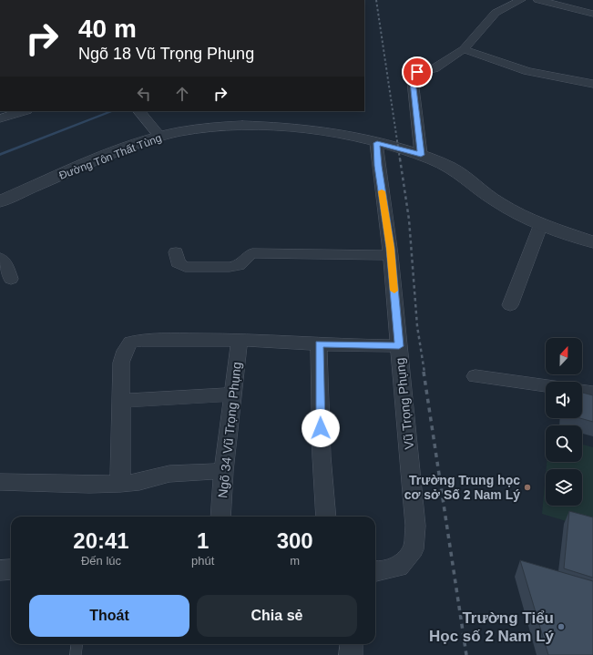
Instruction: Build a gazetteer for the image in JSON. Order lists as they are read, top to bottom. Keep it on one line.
{"streets":{"street":["Đường Tôn Thất Tùng","Vũ Trọng Phụng","Ngõ 34 Vũ Trọng Phụng"]},"crossings":[["Đường Tôn Thất Tùng","Vũ Trọng Phụng"]],"places":["Trường Trung học cơ sở Số 2 Nam Lý","Trường Tiểu Học số 2 Nam Lý"],"north":"top","page":{"turn":["40 m","Ngõ 18 Vũ Trọng Phụng"],"eta":["20:41","Đến lúc","1","phút","300","m"],"buttons":["Thoát","Chia sẻ"]}}
